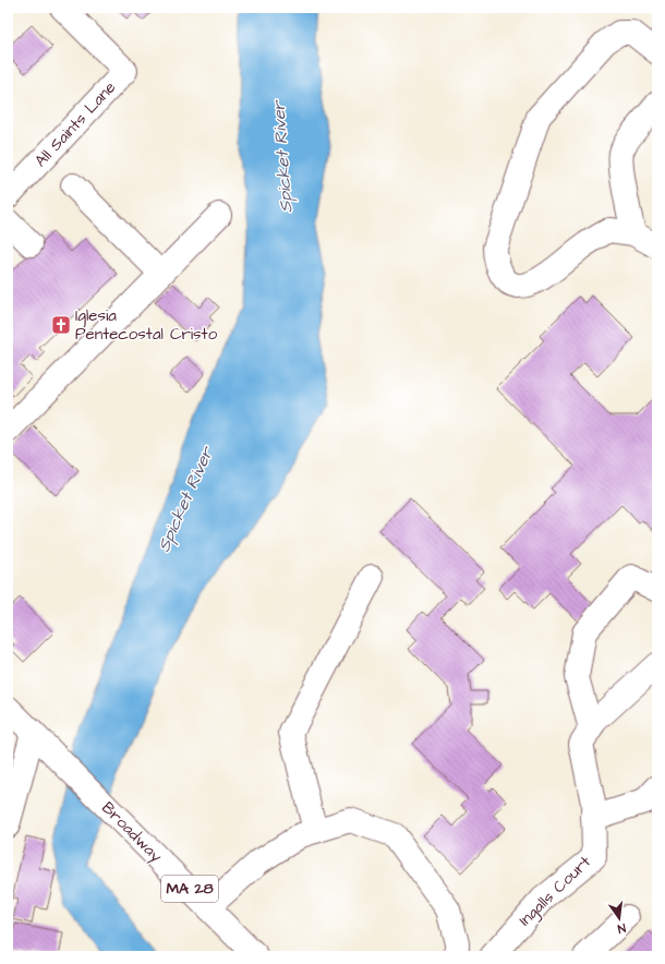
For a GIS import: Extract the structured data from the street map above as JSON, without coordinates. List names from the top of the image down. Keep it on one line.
{"streets":{"street":["All Saints Lane","Broadway","MA 28","Ingalls Court"]},"water":["Spicket River"],"places":{"church":["Iglesia Pentecostal Cristo"]},"north":"bottom"}
